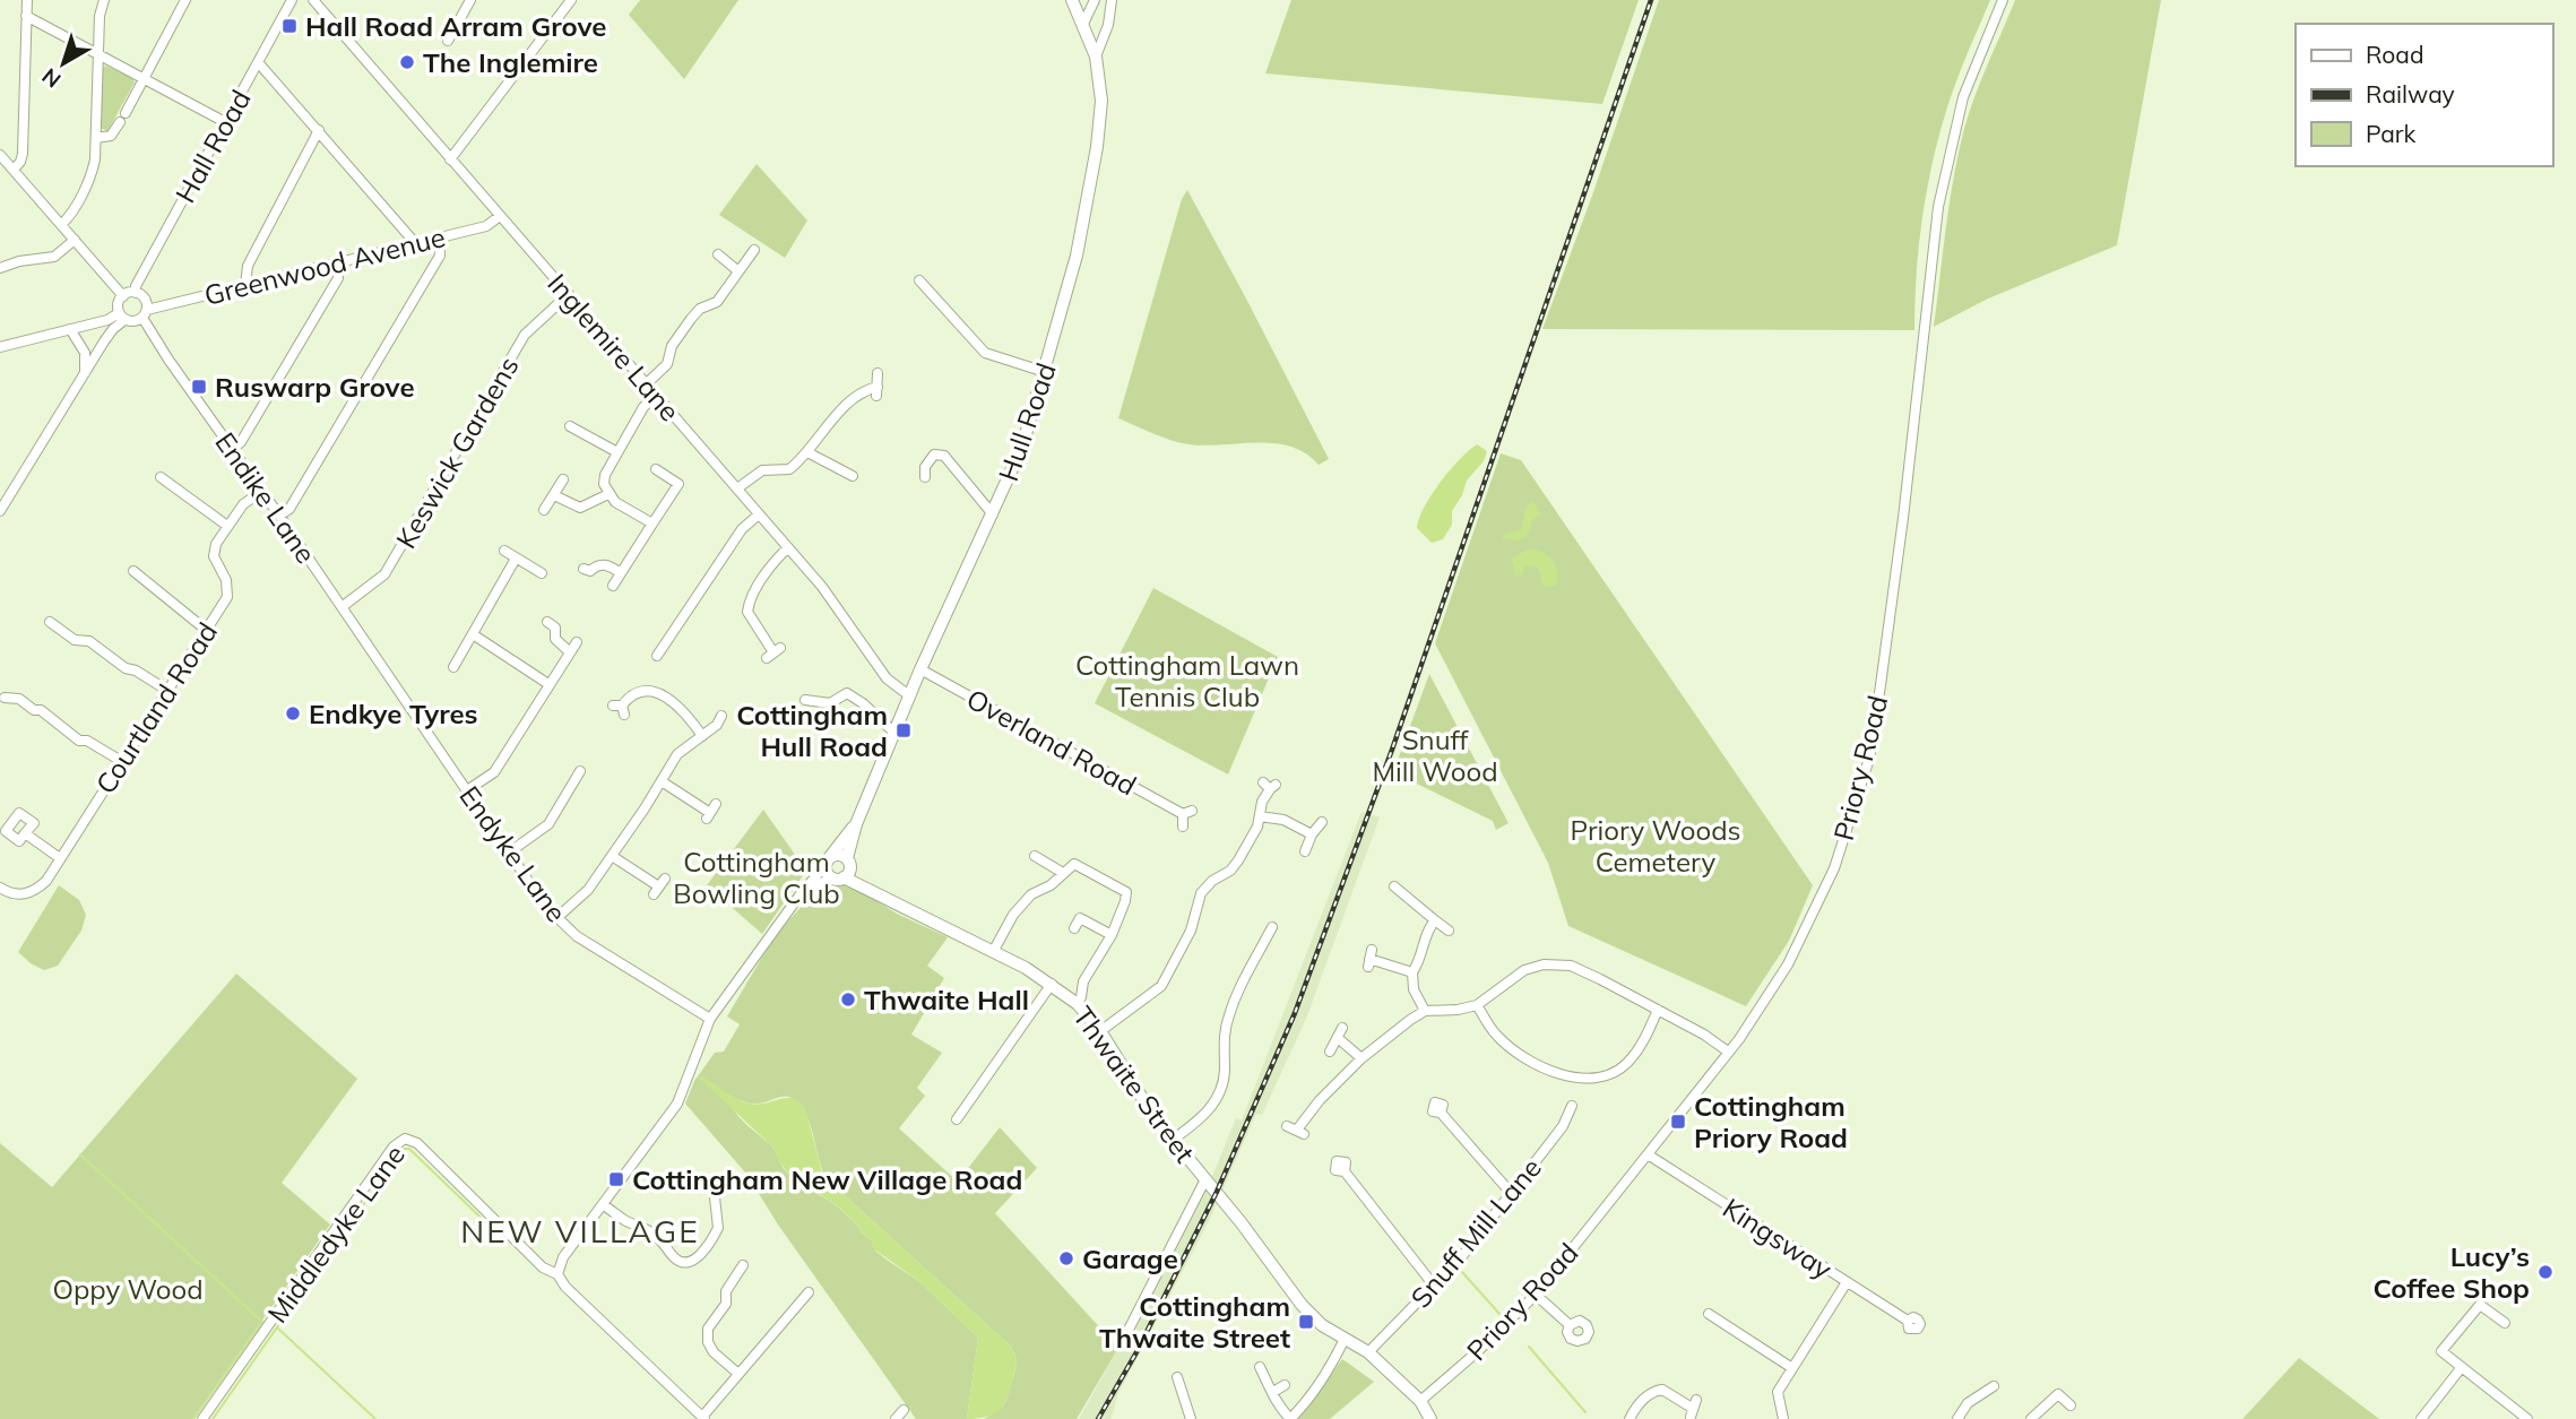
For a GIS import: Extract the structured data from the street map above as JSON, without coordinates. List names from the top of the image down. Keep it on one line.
{"streets":{"main road":["Hull Road","Thwaite Street"],"street":["Hall Road","Greenwood Avenue","Inglemire Lane","Keswick Gardens","Endike Lane","Courtland Road","Overland Road","Priory Road","Endyke Lane","Snuff Mill Lane","Middledyke Lane","Kingsway"]},"crossings":[["Hall Road","Greenwood Avenue"],["Hall Road","Endike Lane"],["Greenwood Avenue","Inglemire Lane"],["Greenwood Avenue","Endike Lane"],["Inglemire Lane","Hull Road"],["Inglemire Lane","Keswick Gardens"],["Hull Road","Overland Road"],["Hull Road","Thwaite Street"],["Keswick Gardens","Endike Lane"],["Endike Lane","Courtland Road"],["Endike Lane","Endyke Lane"],["Priory Road","Thwaite Street"],["Priory Road","Kingsway"],["Thwaite Street","Snuff Mill Lane"]],"districts":["NEW VILLAGE"],"parks":["Cottingham Lawn Tennis Club","Snuff Mill Wood","Priory Woods Cemetery","Cottingham Bowling Club","Oppy Wood"],"places":{"transit":["Hall Road Arram Grove","Ruswarp Grove","Cottingham Hull Road","Cottingham Priory Road","Cottingham New Village Road","Cottingham Thwaite Street"],"other":["The Inglemire","Endkye Tyres","Thwaite Hall","Garage","Lucy’s Coffee Shop"]},"legend":["Road","Railway","Park"],"north":"bottom left"}
